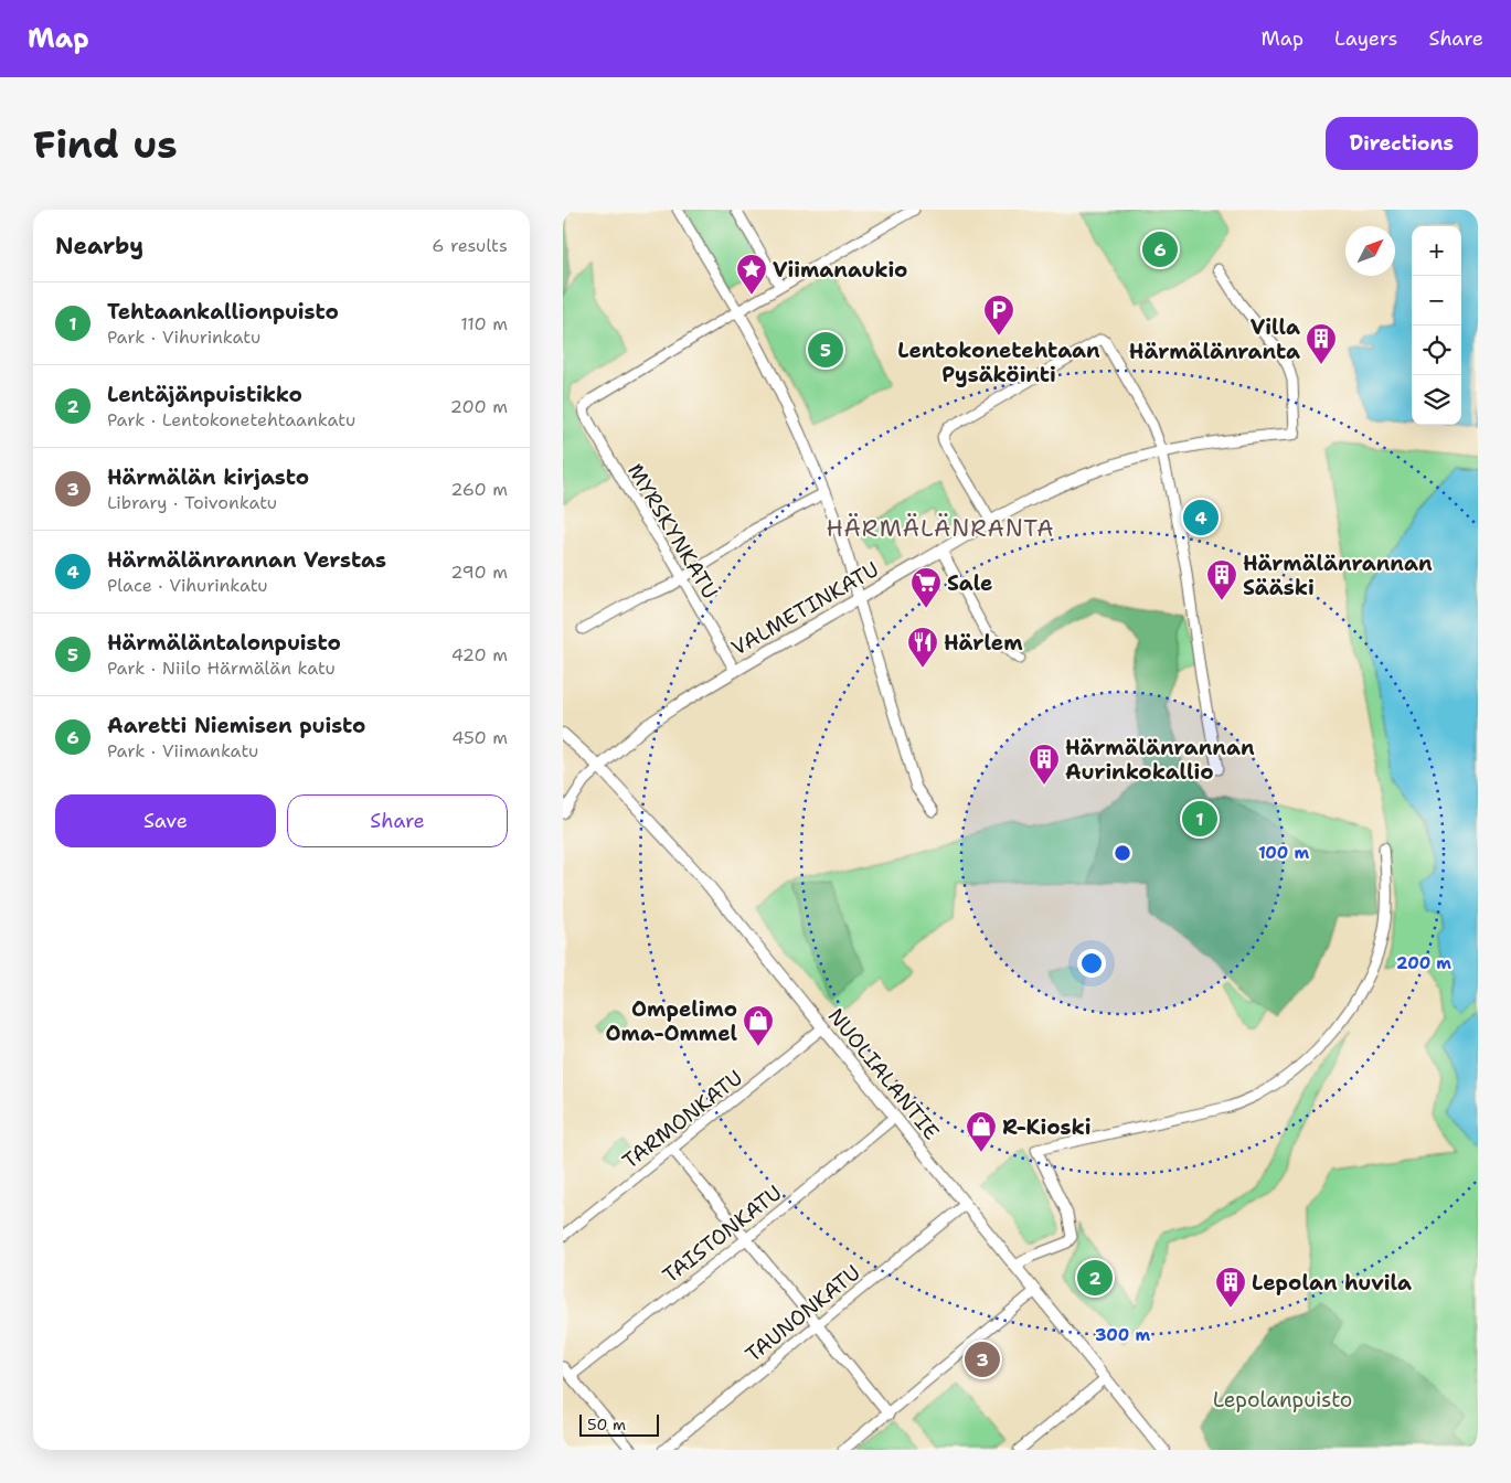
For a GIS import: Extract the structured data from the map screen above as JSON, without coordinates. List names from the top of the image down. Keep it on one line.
{"streets":{"street":["MYRSKYNKATU","VALMETINKATU","NUOLIALANTIE","TARMONKATU","TAISTONKATU","TAUNONKATU"]},"crossings":[["MYRSKYNKATU","VALMETINKATU"],["VALMETINKATU","NUOLIALANTIE"],["NUOLIALANTIE","TARMONKATU"],["NUOLIALANTIE","TAISTONKATU"],["NUOLIALANTIE","TAUNONKATU"]],"districts":["HÄRMÄLÄNRANTA"],"parks":["Lepolanpuisto"],"places":{"place":["Viimanaukio"],"parking":["Lentokonetehtaan Pysäköinti"],"building":["Villa Härmälänranta","Härmälänrannan Sääski","Härmälänrannan Aurinkokallio","Lepolan huvila"],"supermarket":["Sale"],"restaurant":["Härlem"],"shop":["Ompelimo Oma-Ommel","R-Kioski"]},"scale_bar":"50 m","north":"top right","page":{"header":"Map","nav":["Map","Layers","Share"],"buttons":["Directions",["Save","Share"]],"title":"Find us","heading":["Nearby","6 results"],"map_buttons":["+","−"],"pins":["6","5","4","1","2","3"],"list":[{"mark":"1","name":"Tehtaankallionpuisto","note":"Park · Vihurinkatu","value":"110 m"},{"mark":"2","name":"Lentäjänpuistikko","note":"Park · Lentokonetehtaankatu","value":"200 m"},{"mark":"3","name":"Härmälän kirjasto","note":"Library · Toivonkatu","value":"260 m"},{"mark":"4","name":"Härmälänrannan Verstas","note":"Place · Vihurinkatu","value":"290 m"},{"mark":"5","name":"Härmäläntalonpuisto","note":"Park · Niilo Härmälän katu","value":"420 m"},{"mark":"6","name":"Aaretti Niemisen puisto","note":"Park · Viimankatu","value":"450 m"}],"scale":"50 m"},"rings":["100 m","200 m","300 m"]}
